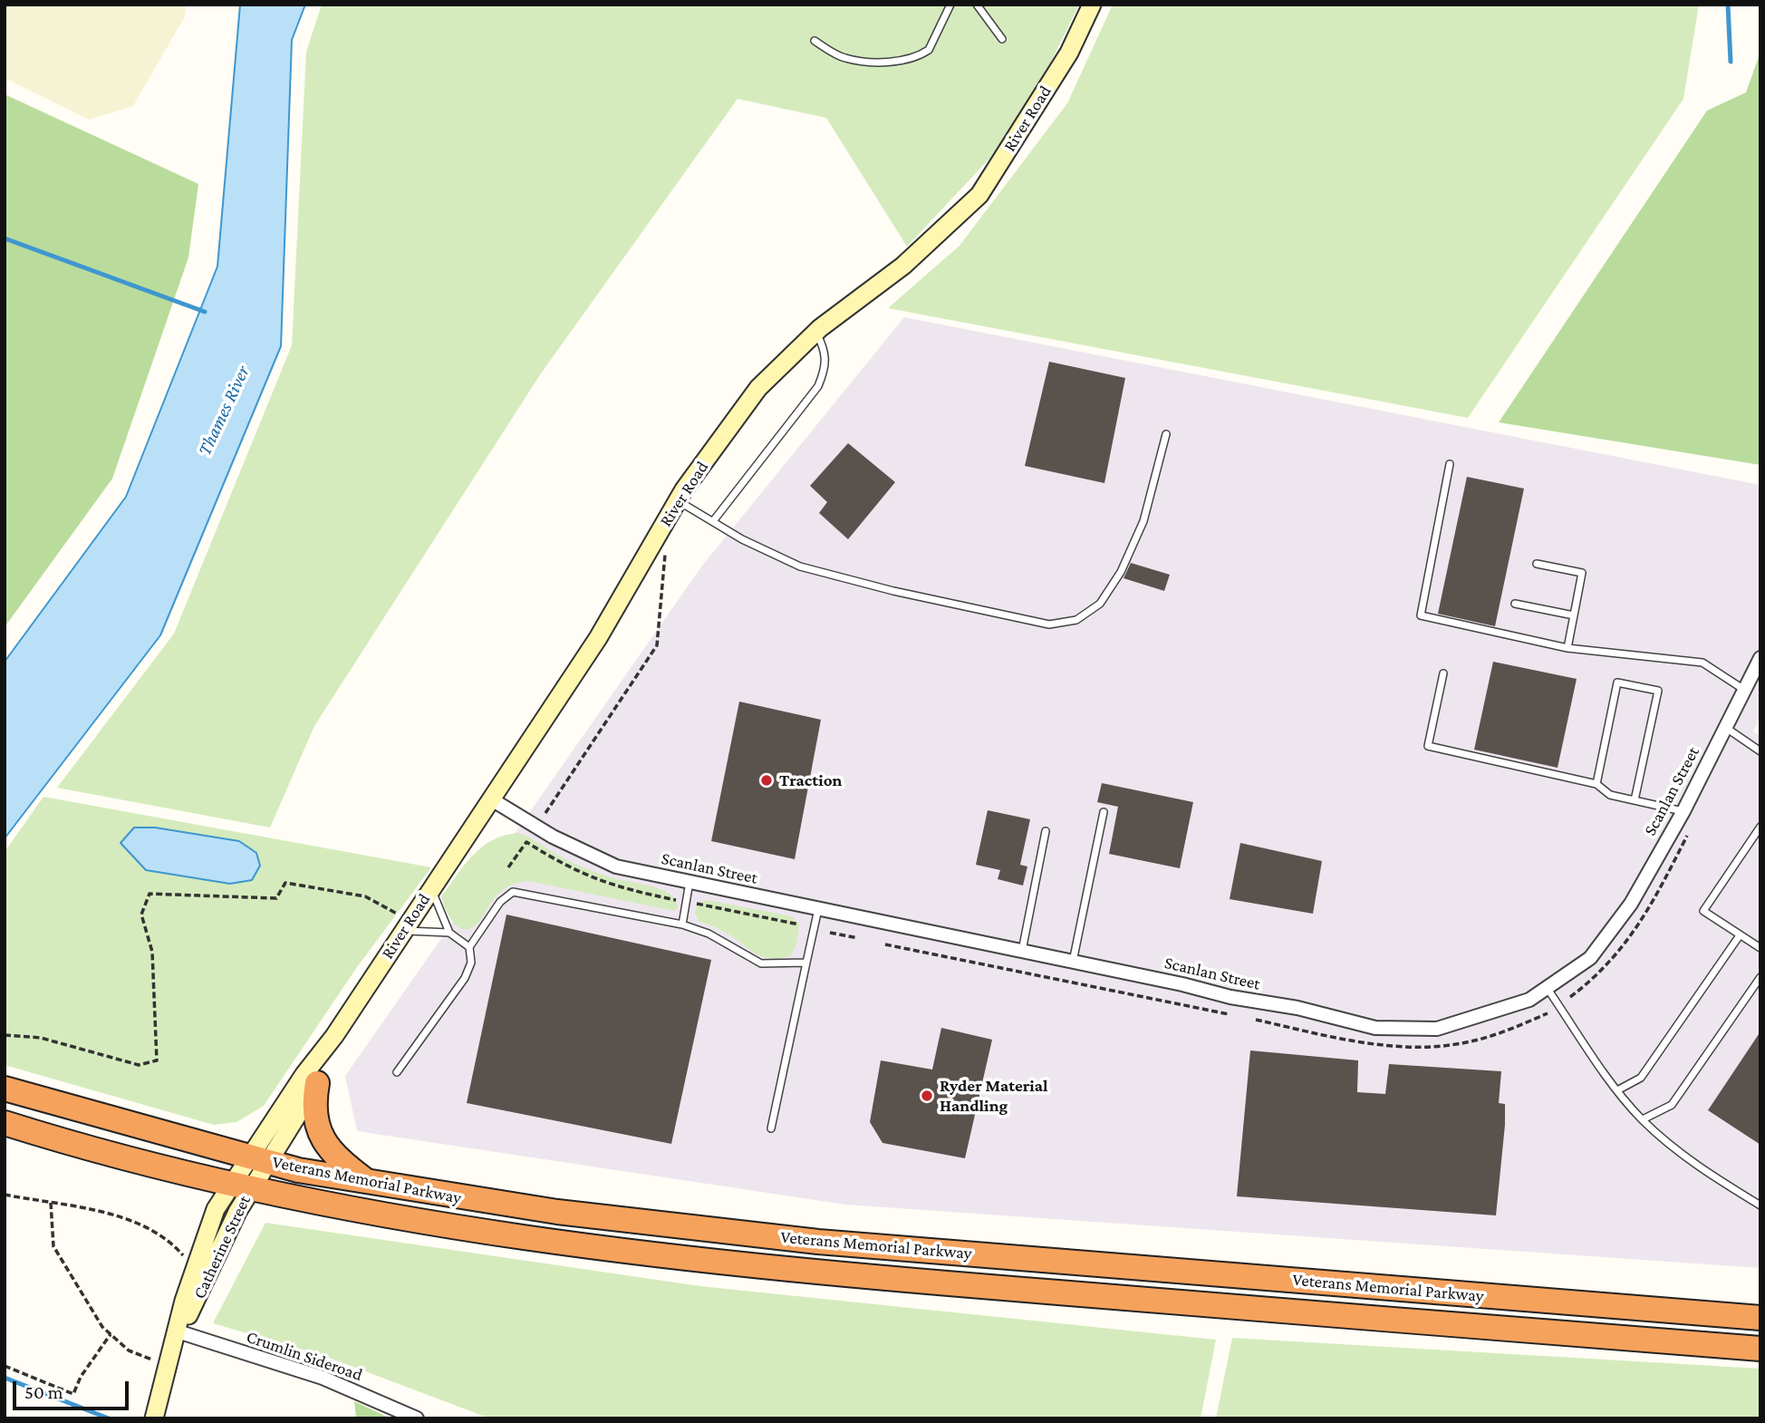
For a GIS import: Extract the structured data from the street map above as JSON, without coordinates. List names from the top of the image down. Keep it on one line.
{"streets":{"highway":["Veterans Memorial Parkway"],"street":["River Road","Scanlan Street","Catherine Street","Crumlin Sideroad"]},"crossings":[["River Road","Scanlan Street"],["River Road","Veterans Memorial Parkway"],["River Road","Catherine Street"],["Veterans Memorial Parkway","Catherine Street"],["Catherine Street","Crumlin Sideroad"]],"water":["Thames River"],"places":["Traction","Ryder Material Handling"],"scale_bar":"50 m"}
